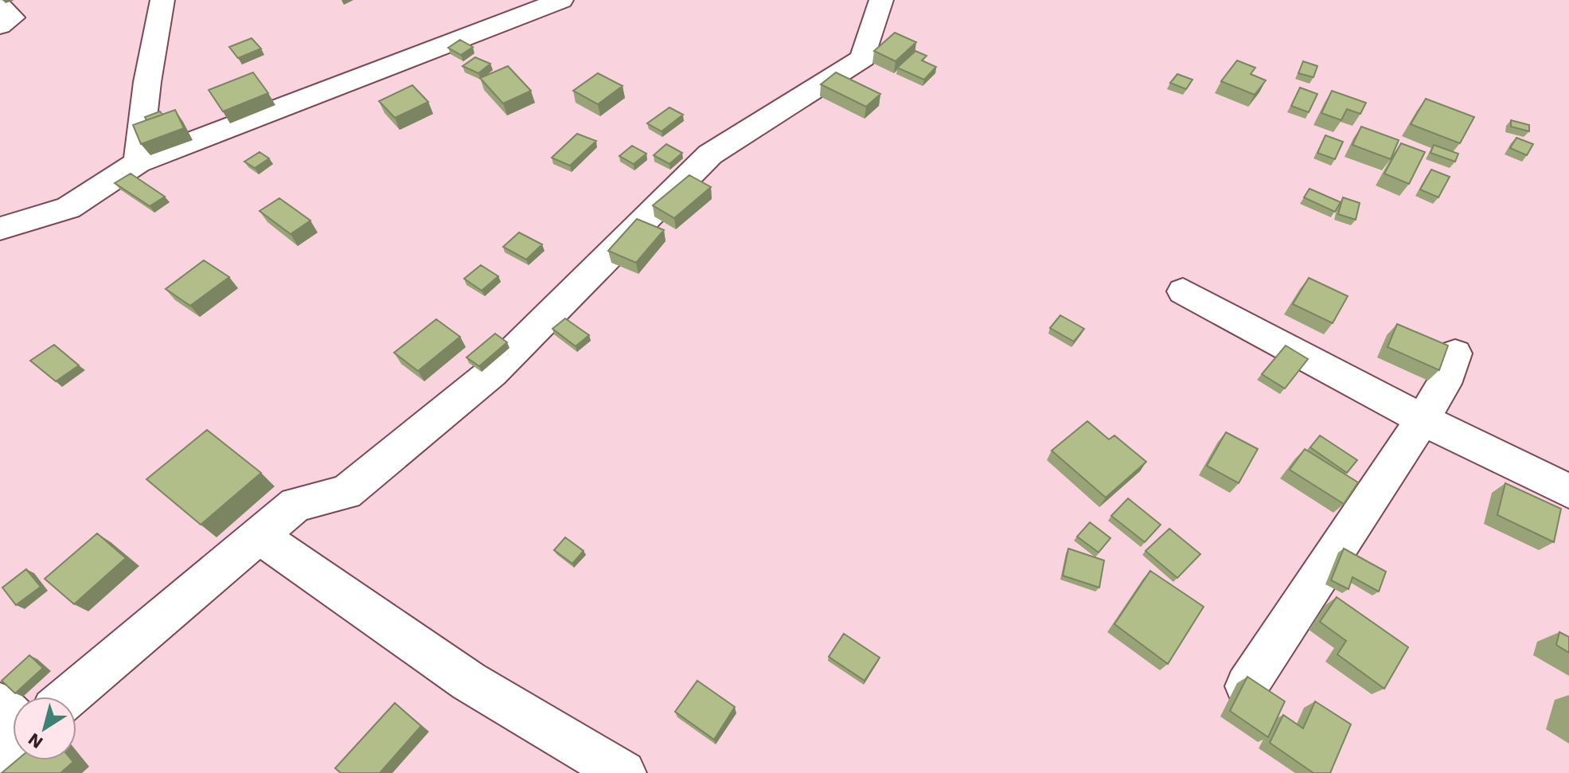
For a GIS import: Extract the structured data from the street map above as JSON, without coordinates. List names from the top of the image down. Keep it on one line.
{"north":"bottom left"}
